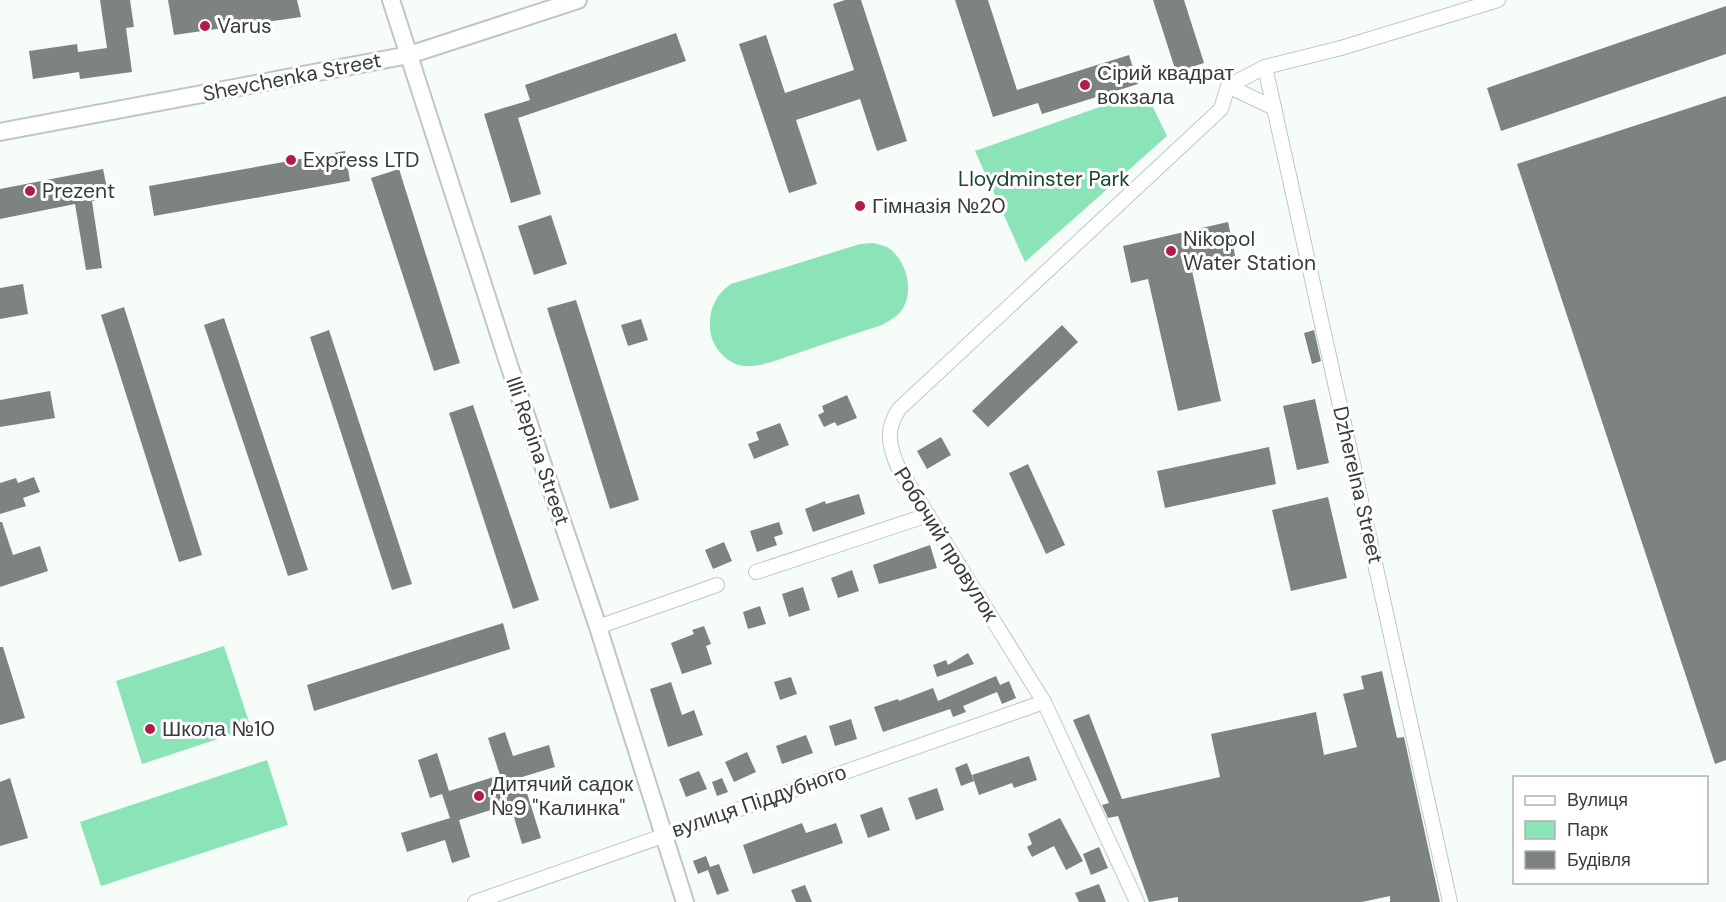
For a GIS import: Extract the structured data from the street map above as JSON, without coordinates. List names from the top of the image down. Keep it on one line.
{"streets":{"street":["Shevchenka Street","Illi Repina Street","Dzherelna Street","Робочий провулок","вулиця Піддубного"]},"crossings":[["Shevchenka Street","Illi Repina Street"],["Illi Repina Street","вулиця Піддубного"],["Робочий провулок","вулиця Піддубного"]],"parks":["Lloydminster Park"],"places":["Varus","Сірий квадрат вокзала","Express LTD","Prezent","Гімназія №20","Nikopol Water Station","Школа №10","Дитячий садок №9 \"Калинка\""],"legend":["Вулиця","Парк","Будівля"]}
